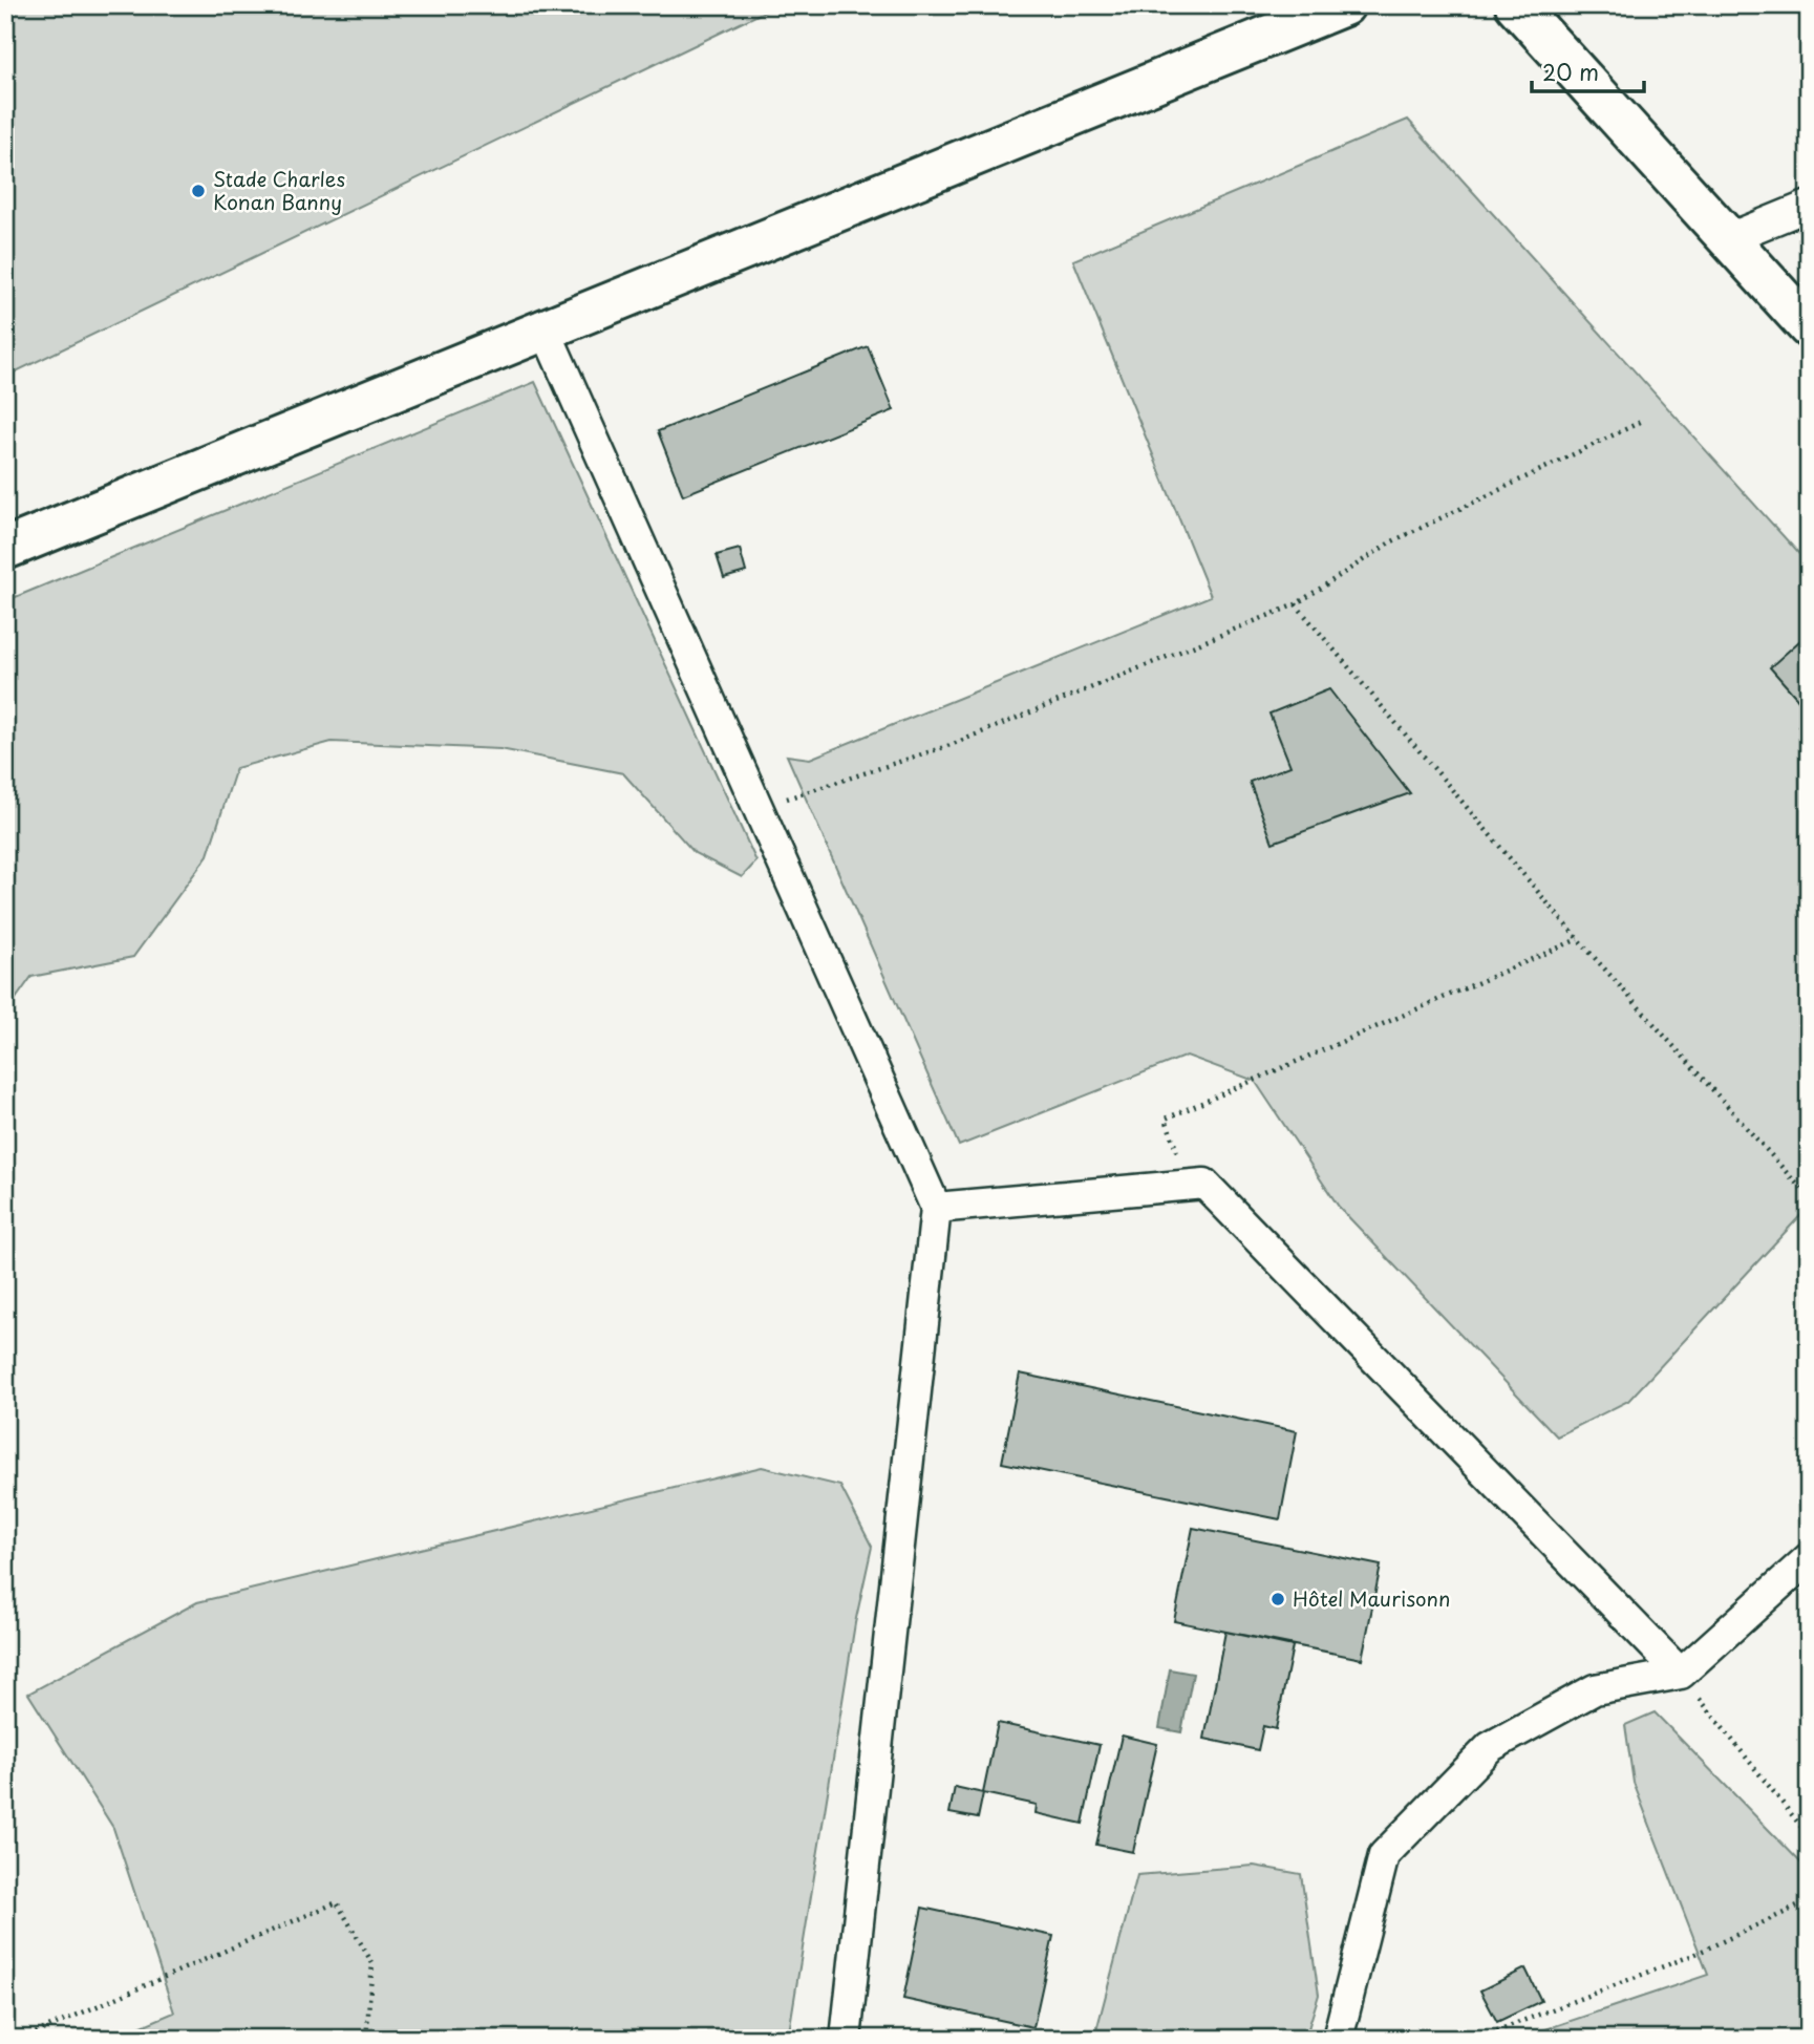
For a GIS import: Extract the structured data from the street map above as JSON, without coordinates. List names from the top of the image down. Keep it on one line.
{"places":["Stade Charles Konan Banny","Hôtel Maurisonn"],"scale_bar":"20 m"}
